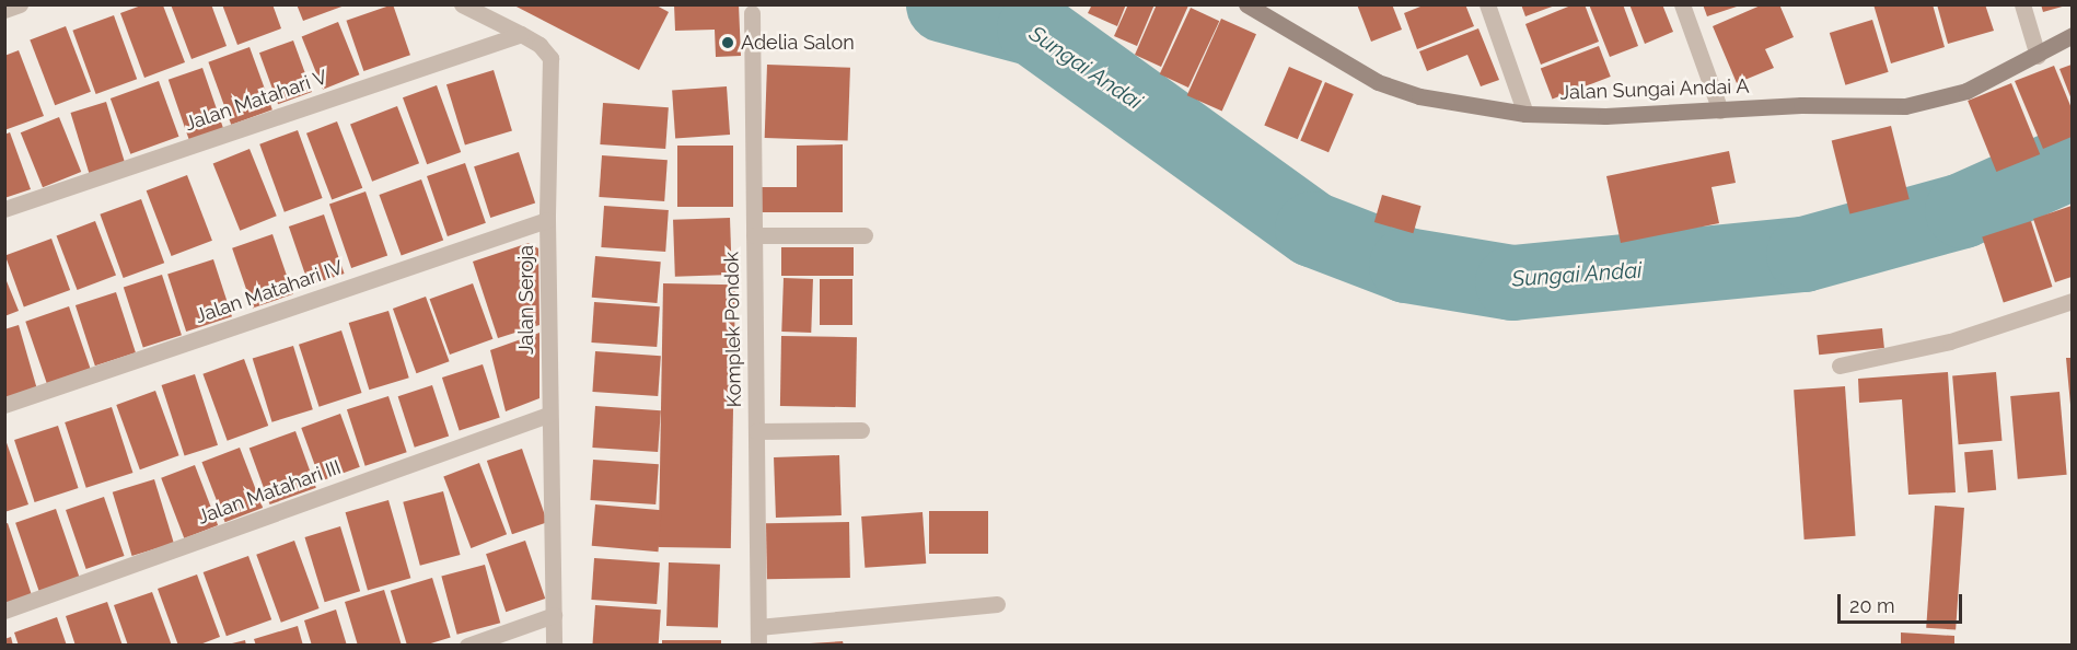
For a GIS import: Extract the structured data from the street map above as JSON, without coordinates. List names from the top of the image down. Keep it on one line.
{"streets":{"street":["Jalan Sungai Andai A","Jalan Matahari V","Jalan Matahari IV","Jalan Seroja","Komplek Pondok","Jalan Matahari III"]},"crossings":[["Jalan Matahari V","Jalan Seroja"],["Jalan Matahari IV","Jalan Seroja"],["Jalan Seroja","Jalan Matahari III"]],"water":["Sungai Andai"],"places":["Adelia Salon"],"scale_bar":"20 m"}
